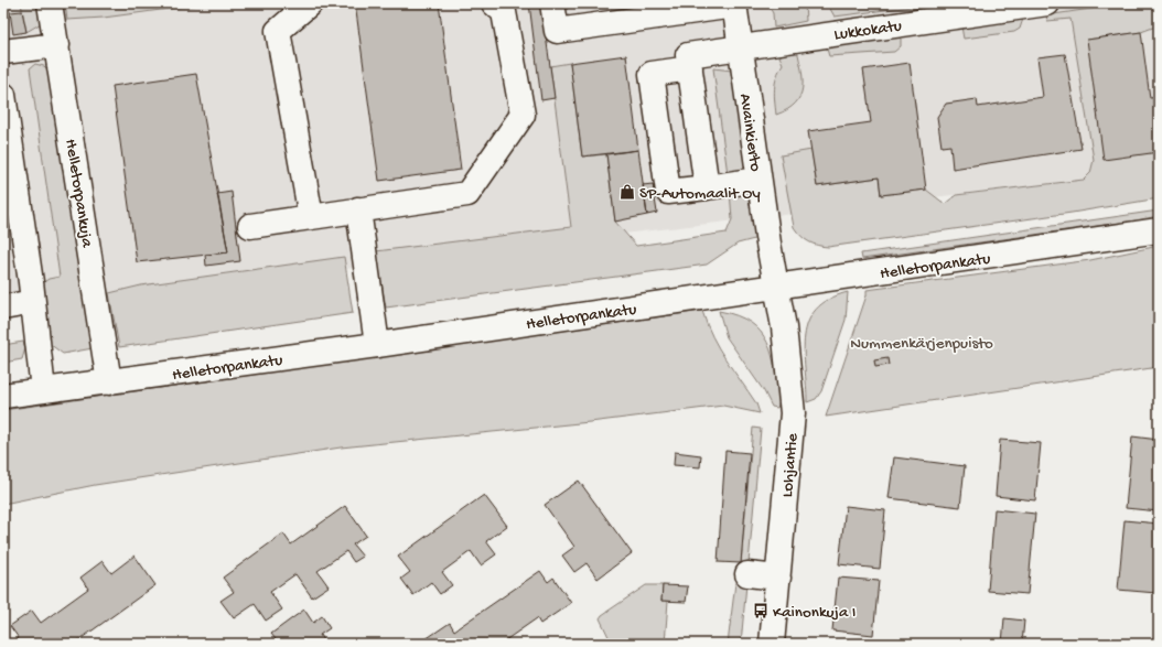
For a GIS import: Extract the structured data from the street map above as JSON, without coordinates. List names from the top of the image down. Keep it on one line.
{"streets":{"street":["Lukkokatu","Avainkierto","Helletorpankuja","Helletorpankatu","Lohjantie"]},"crossings":[["Lukkokatu","Avainkierto"],["Avainkierto","Helletorpankatu"],["Avainkierto","Lohjantie"],["Helletorpankuja","Helletorpankatu"],["Helletorpankatu","Lohjantie"]],"parks":["Nummenkärjenpuisto"],"places":{"shop":["SP-Automaalit Oy"],"bus stop":["Kainonkuja I"]}}
